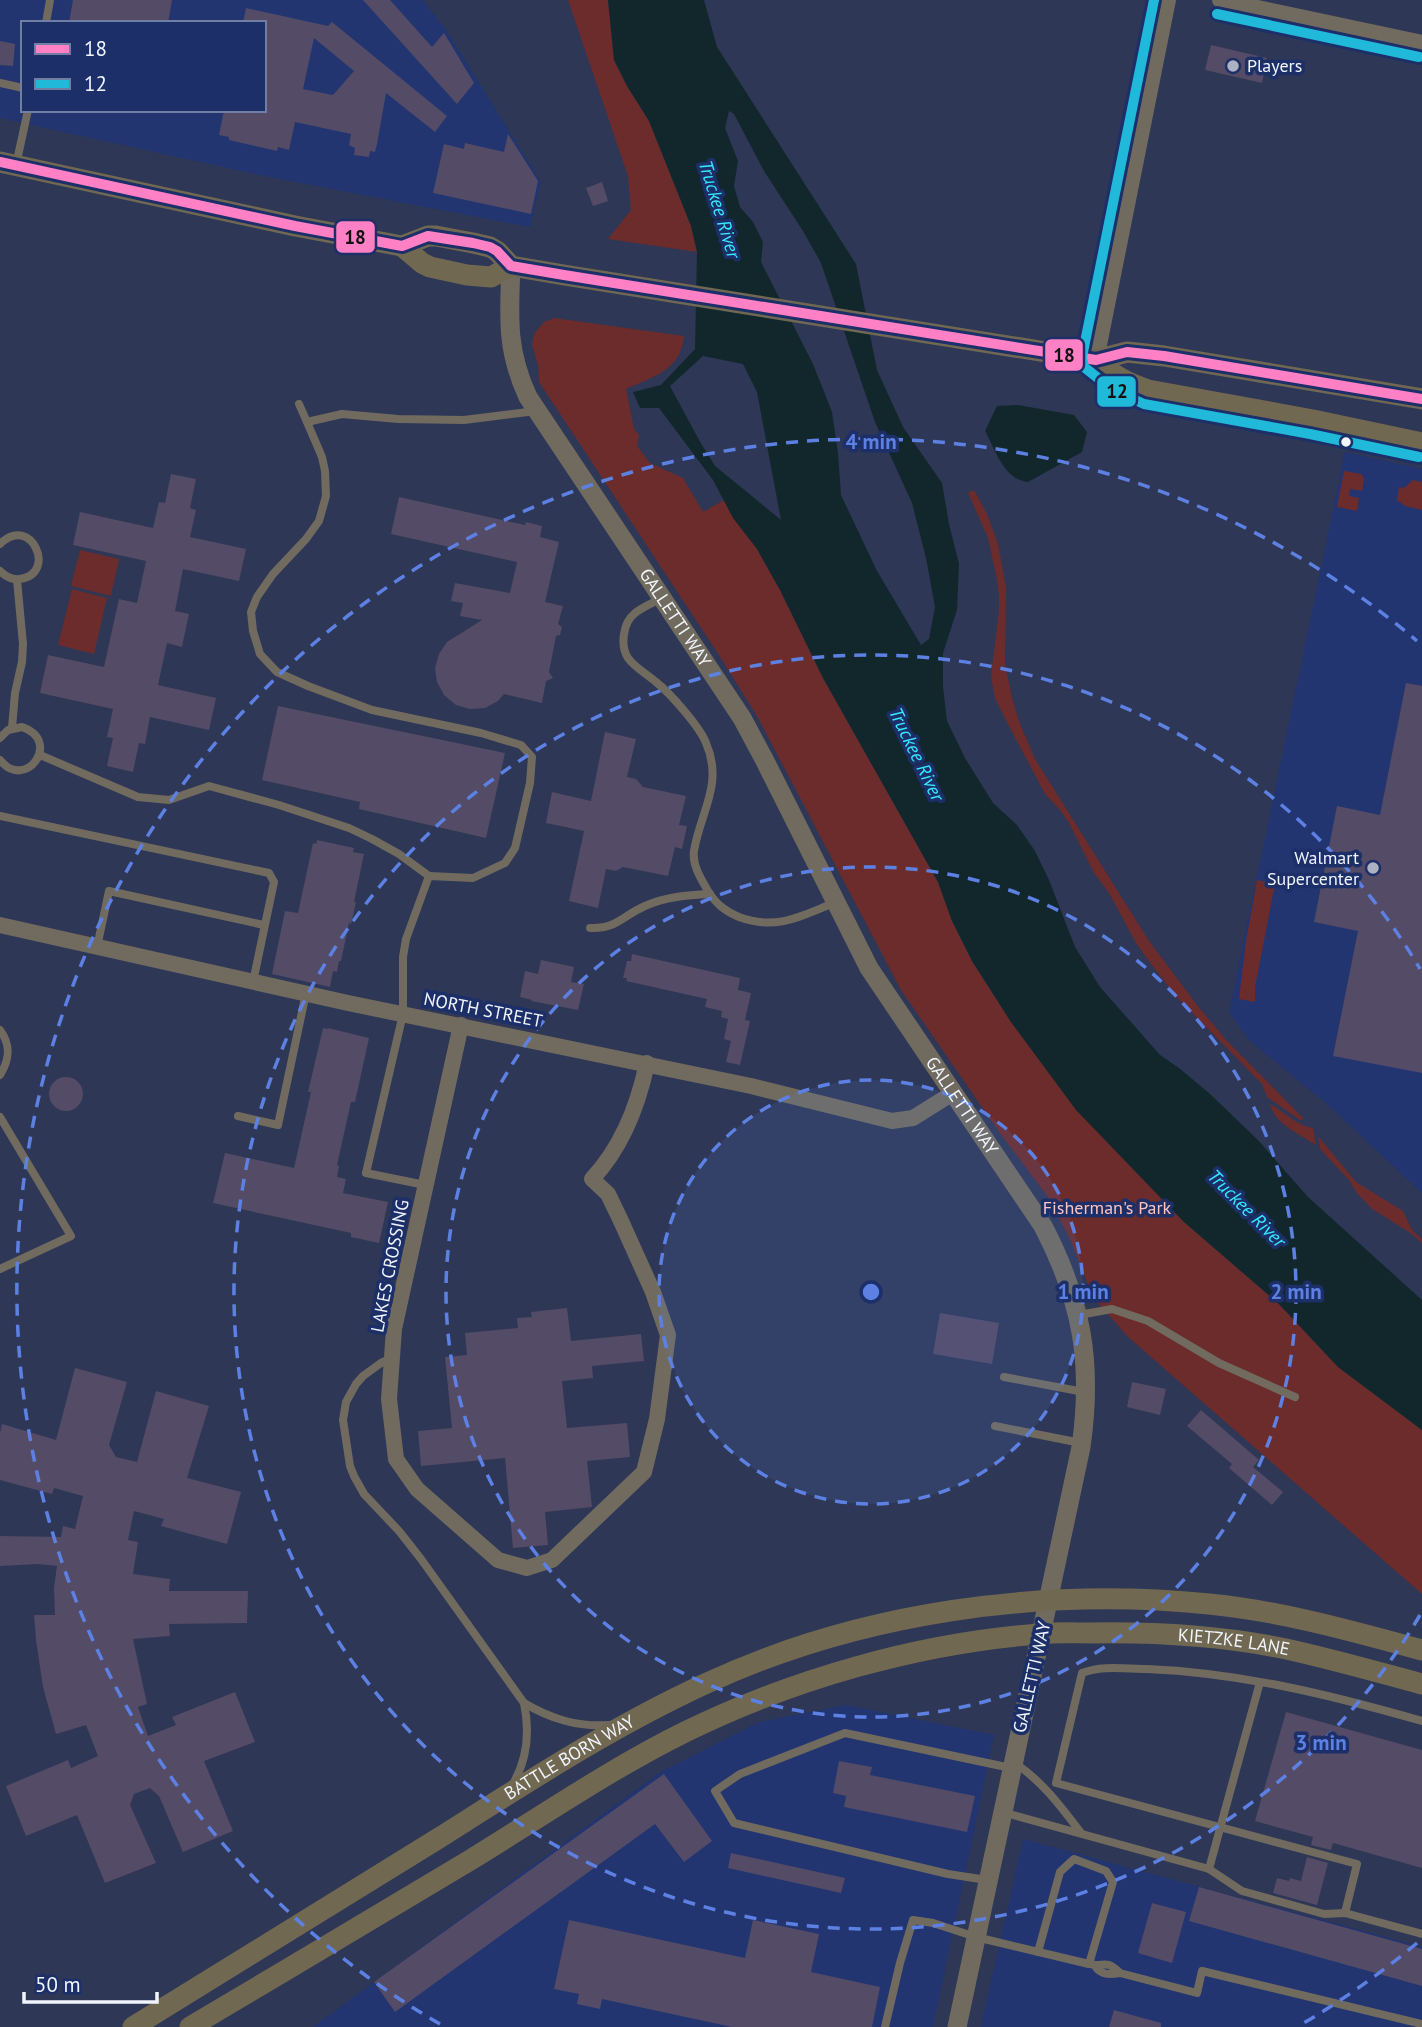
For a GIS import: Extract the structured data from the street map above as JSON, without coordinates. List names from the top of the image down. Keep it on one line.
{"streets":{"main road":["KIETZKE LANE","BATTLE BORN WAY"],"street":["GALLETTI WAY","NORTH STREET","LAKES CROSSING"]},"crossings":[["GALLETTI WAY","NORTH STREET"],["GALLETTI WAY","KIETZKE LANE"],["GALLETTI WAY","BATTLE BORN WAY"],["NORTH STREET","LAKES CROSSING"],["KIETZKE LANE","BATTLE BORN WAY"]],"water":["Truckee River"],"parks":["Fisherman's Park"],"places":["Players","Walmart Supercenter"],"lines":["transit line 12","transit line 18"],"legend":["18","12"],"scale_bar":"50 m","rings":["4 min","1 min","2 min","3 min"]}
